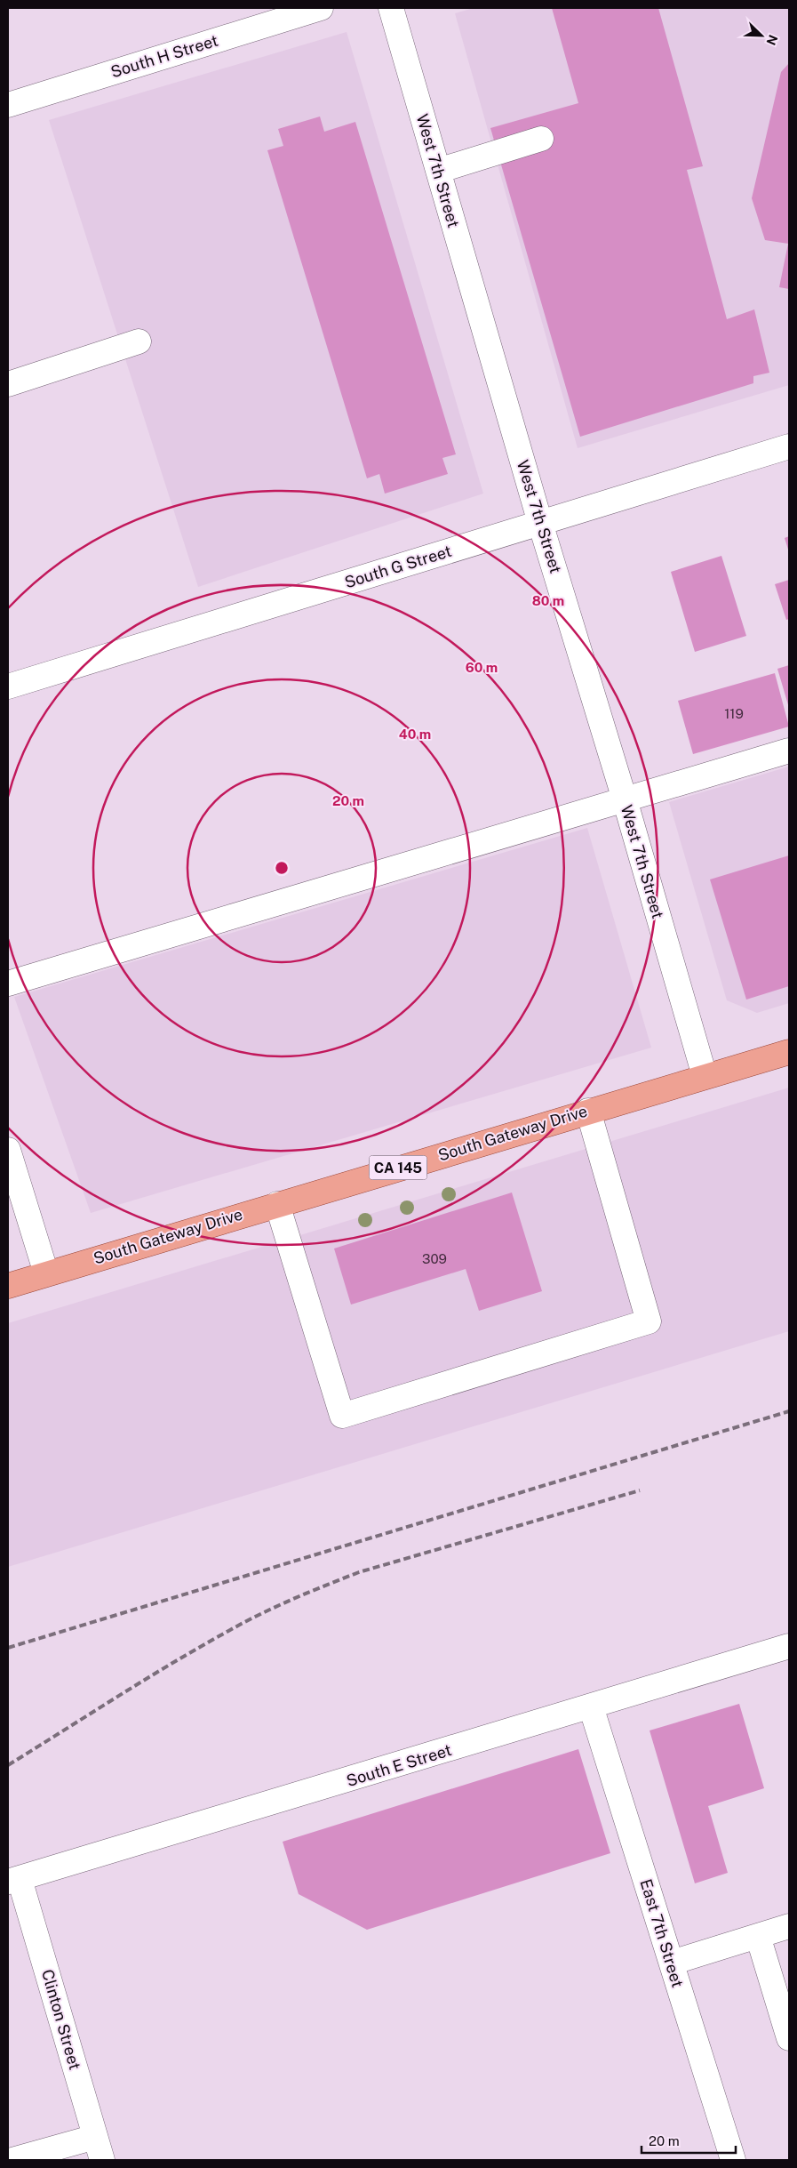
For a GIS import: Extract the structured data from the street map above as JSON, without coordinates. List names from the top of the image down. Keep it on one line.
{"streets":{"main road":["South Gateway Drive","CA 145"],"street":["South H Street","West 7th Street","South G Street","South E Street","East 7th Street","Clinton Street"]},"crossings":[["West 7th Street","South G Street"],["West 7th Street","South Gateway Drive"],["South E Street","East 7th Street"],["South E Street","Clinton Street"]],"house_numbers":["119","309"],"scale_bar":"20 m","north":"bottom right","rings":["80 m","60 m","40 m","20 m"]}
